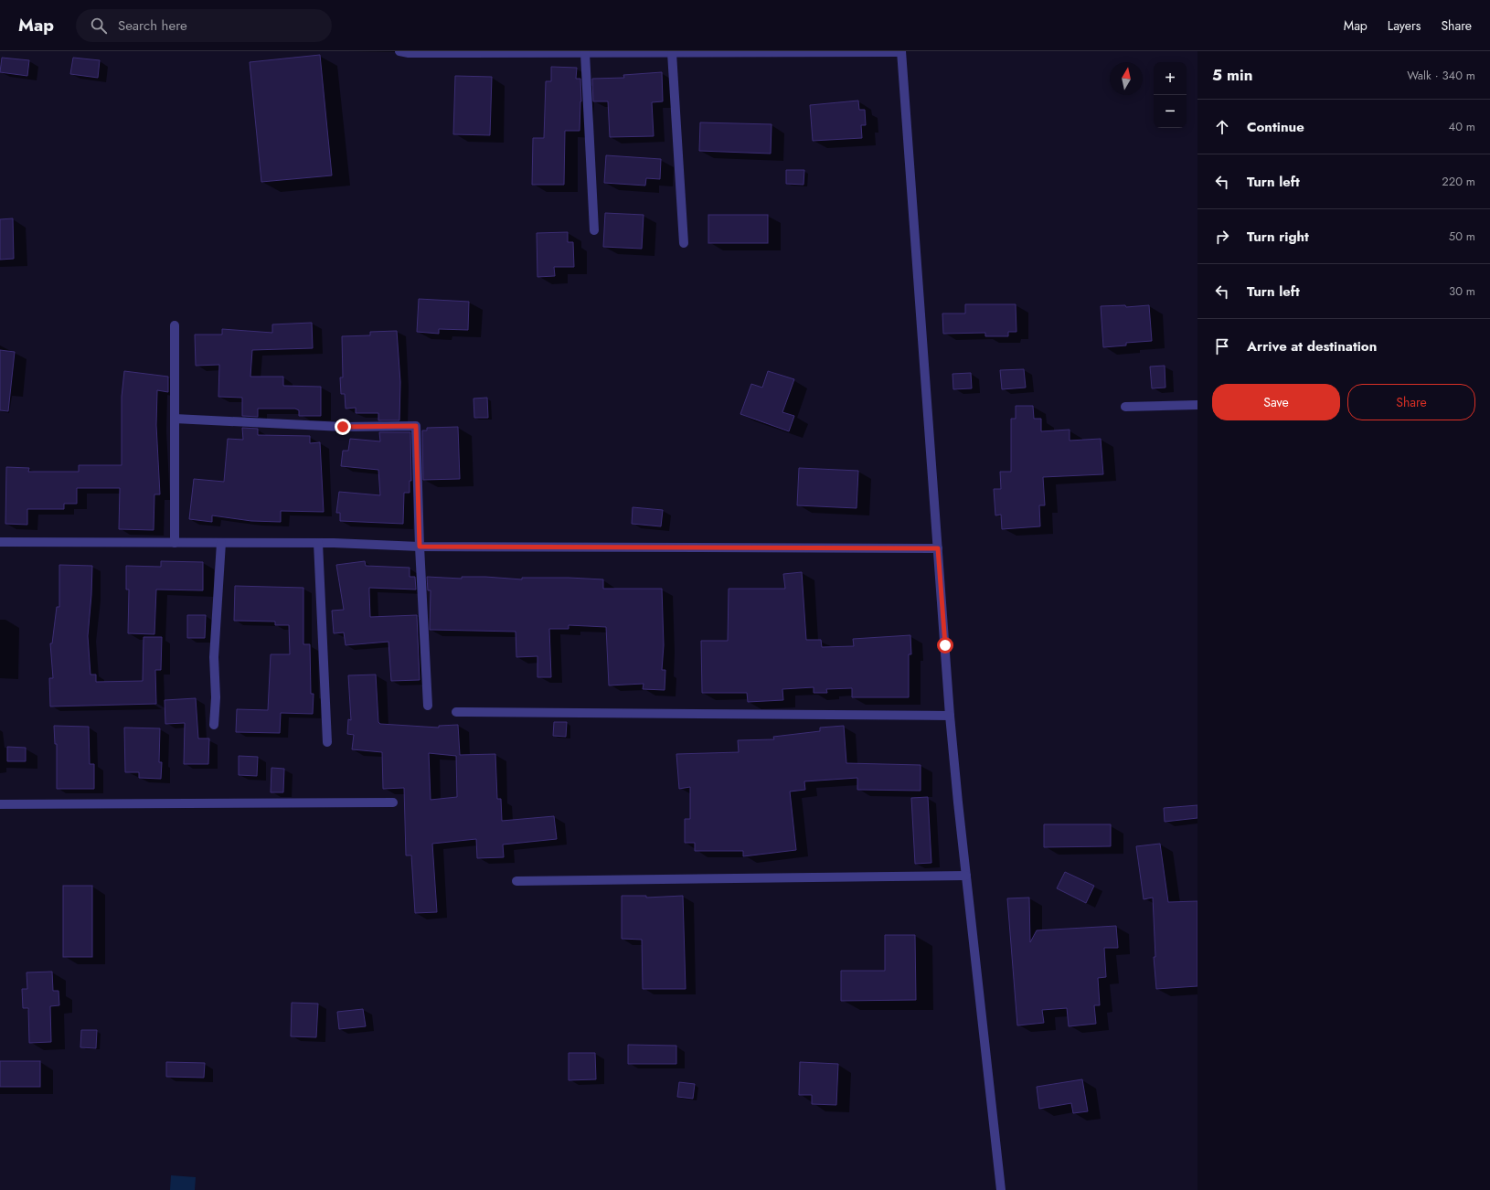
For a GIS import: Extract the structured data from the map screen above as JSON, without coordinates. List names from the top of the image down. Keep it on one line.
{"north":"top","page":{"header":"Map","search":"Search here","nav":["Map","Layers","Share"],"heading":["5 min","Walk · 340 m"],"map_buttons":["+","−"],"list":[["Continue","40 m"],["Turn left","220 m"],["Turn right","50 m"],["Turn left","30 m"],"Arrive at destination"],"buttons":["Save","Share"]}}
